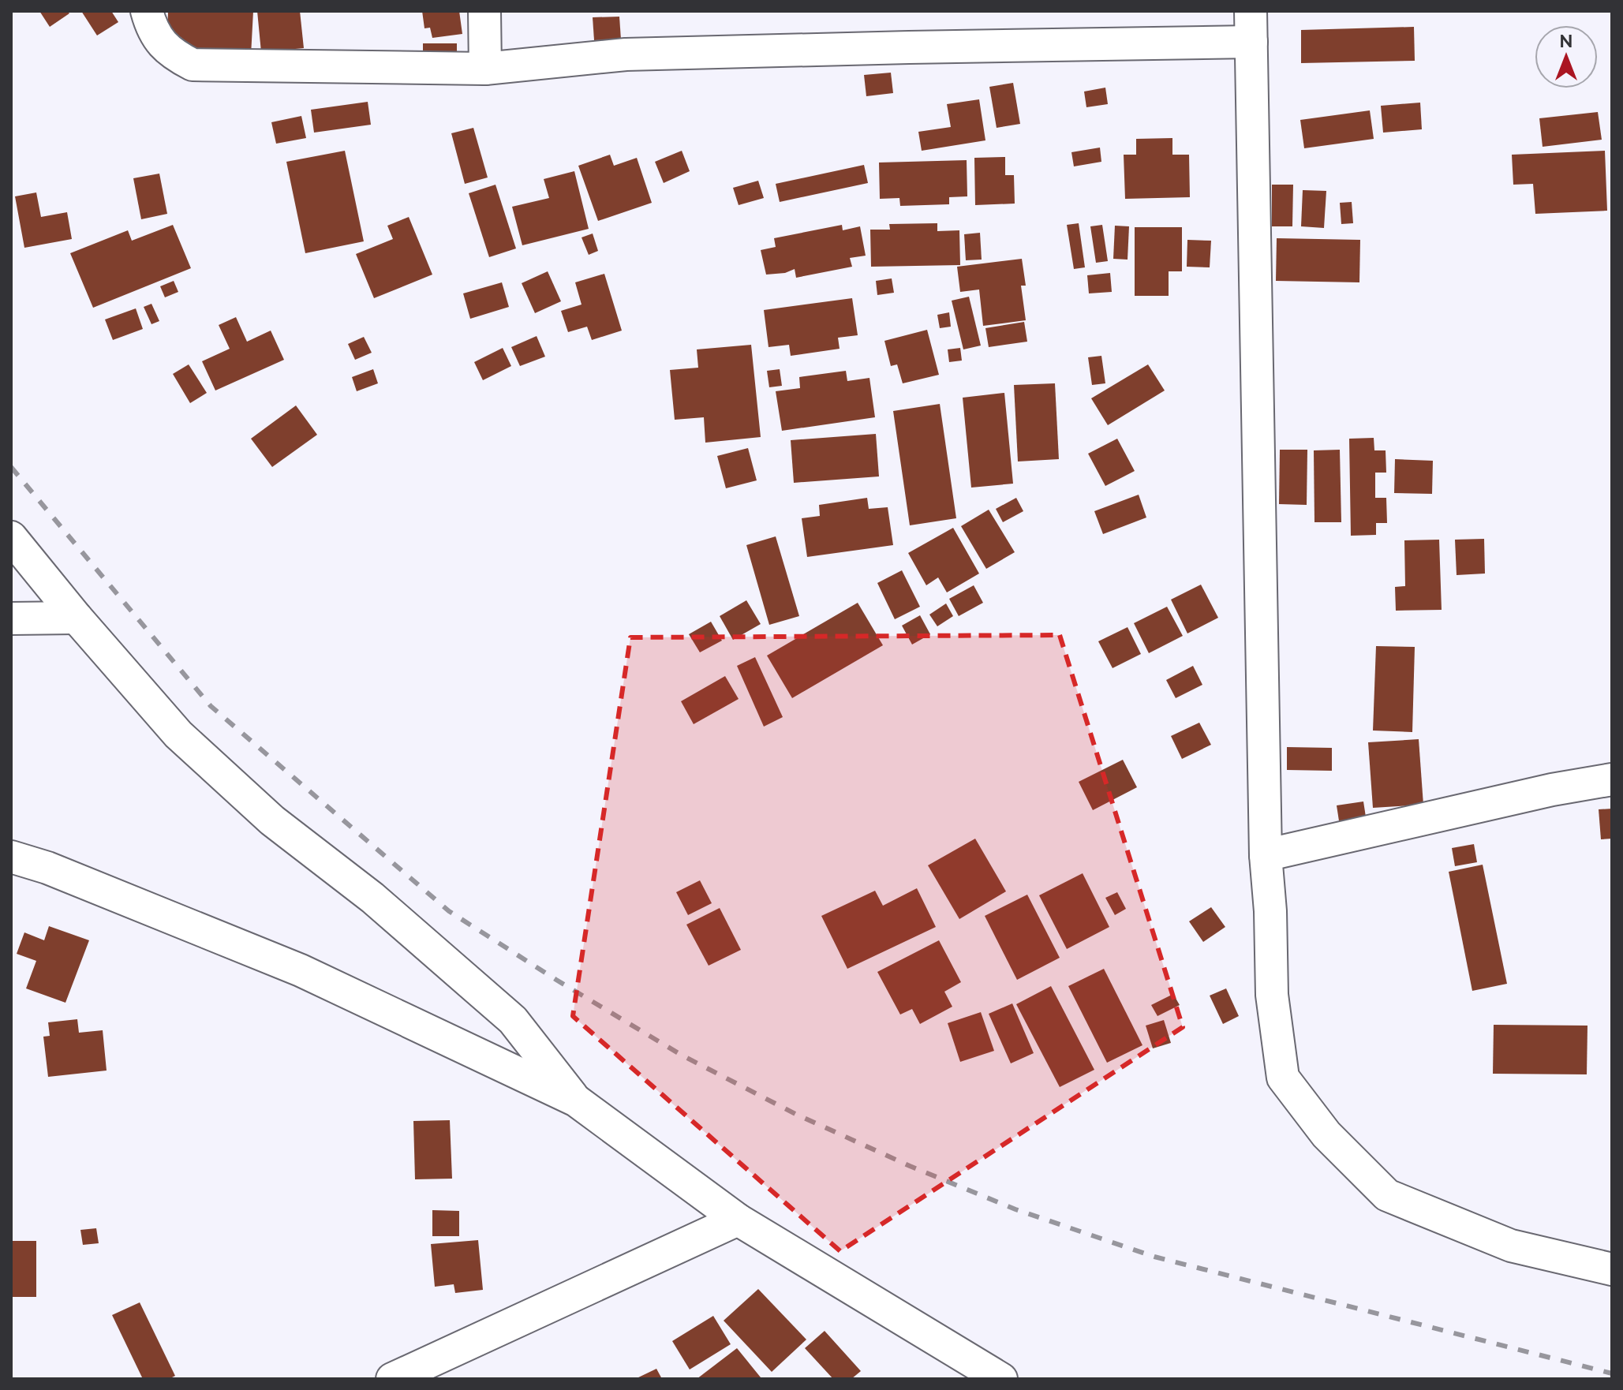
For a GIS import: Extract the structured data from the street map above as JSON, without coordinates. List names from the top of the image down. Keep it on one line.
{"north":"top"}
